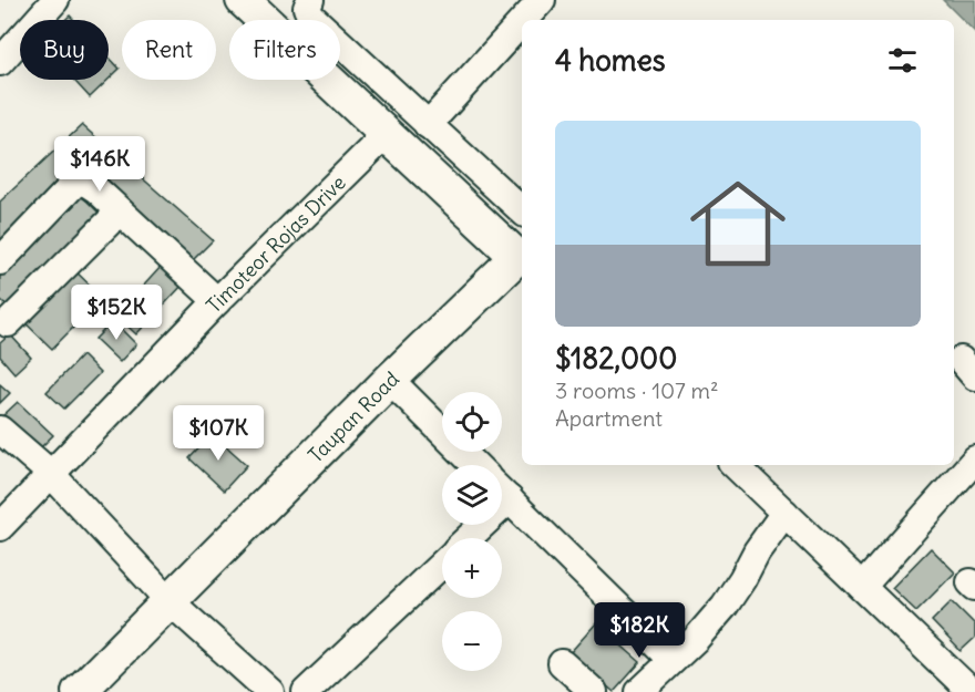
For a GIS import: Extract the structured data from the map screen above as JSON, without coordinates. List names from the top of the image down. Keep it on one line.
{"streets":{"main road":["Taupan Road"],"street":["Timoteor Rojas Drive"]},"page":{"chip":["Buy","Rent","Filters"],"heading":"4 homes","list":[{"name":"$182,000","note":"3 rooms · 107 m² · Apartment"}],"price":["$146K","$152K","$107K","$182K"],"map_buttons":["+","−"]}}
